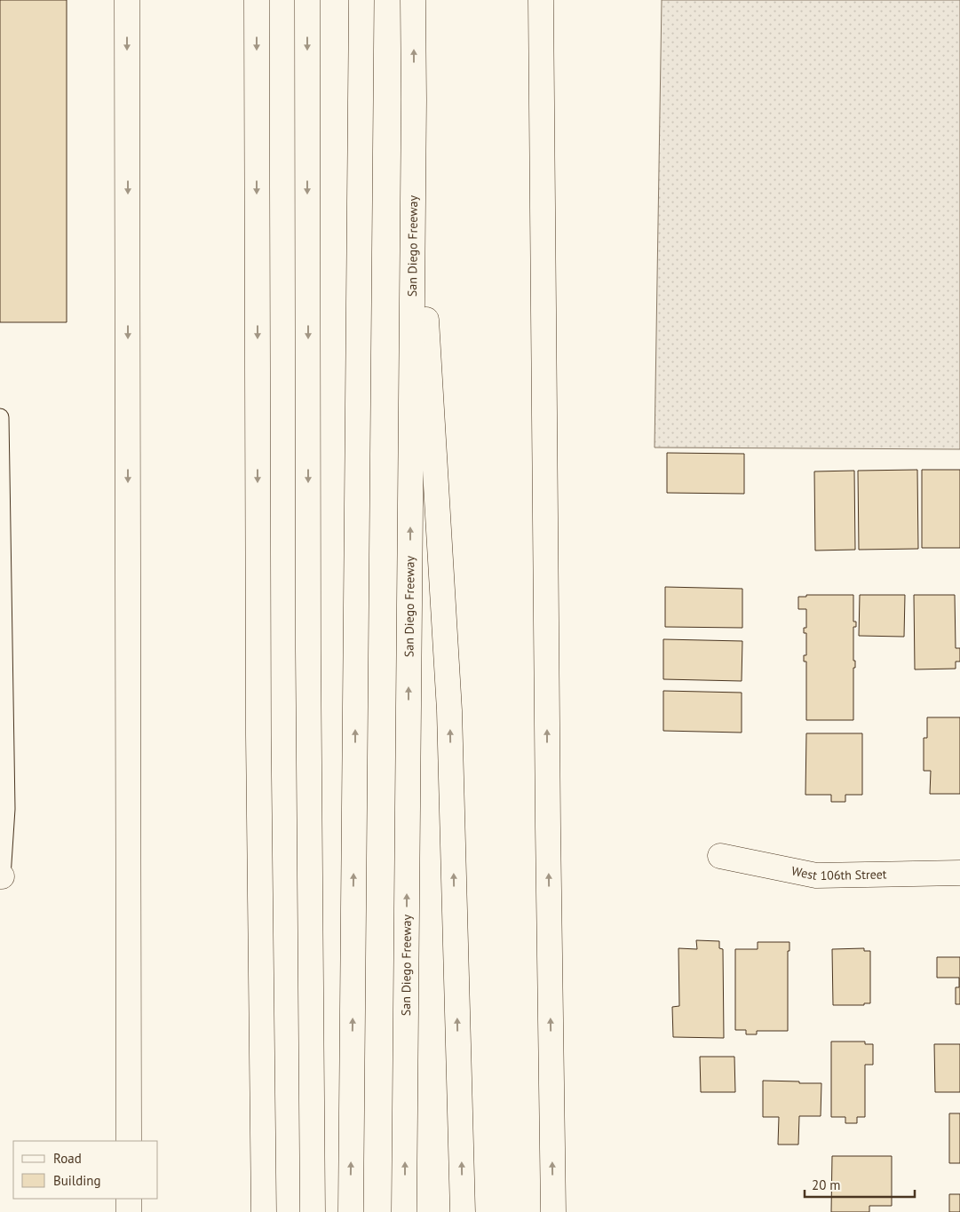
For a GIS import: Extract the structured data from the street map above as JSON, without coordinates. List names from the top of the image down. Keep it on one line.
{"streets":{"main road":["San Diego Freeway","West 106th Street"]},"legend":["Road","Building"],"scale_bar":"20 m"}
